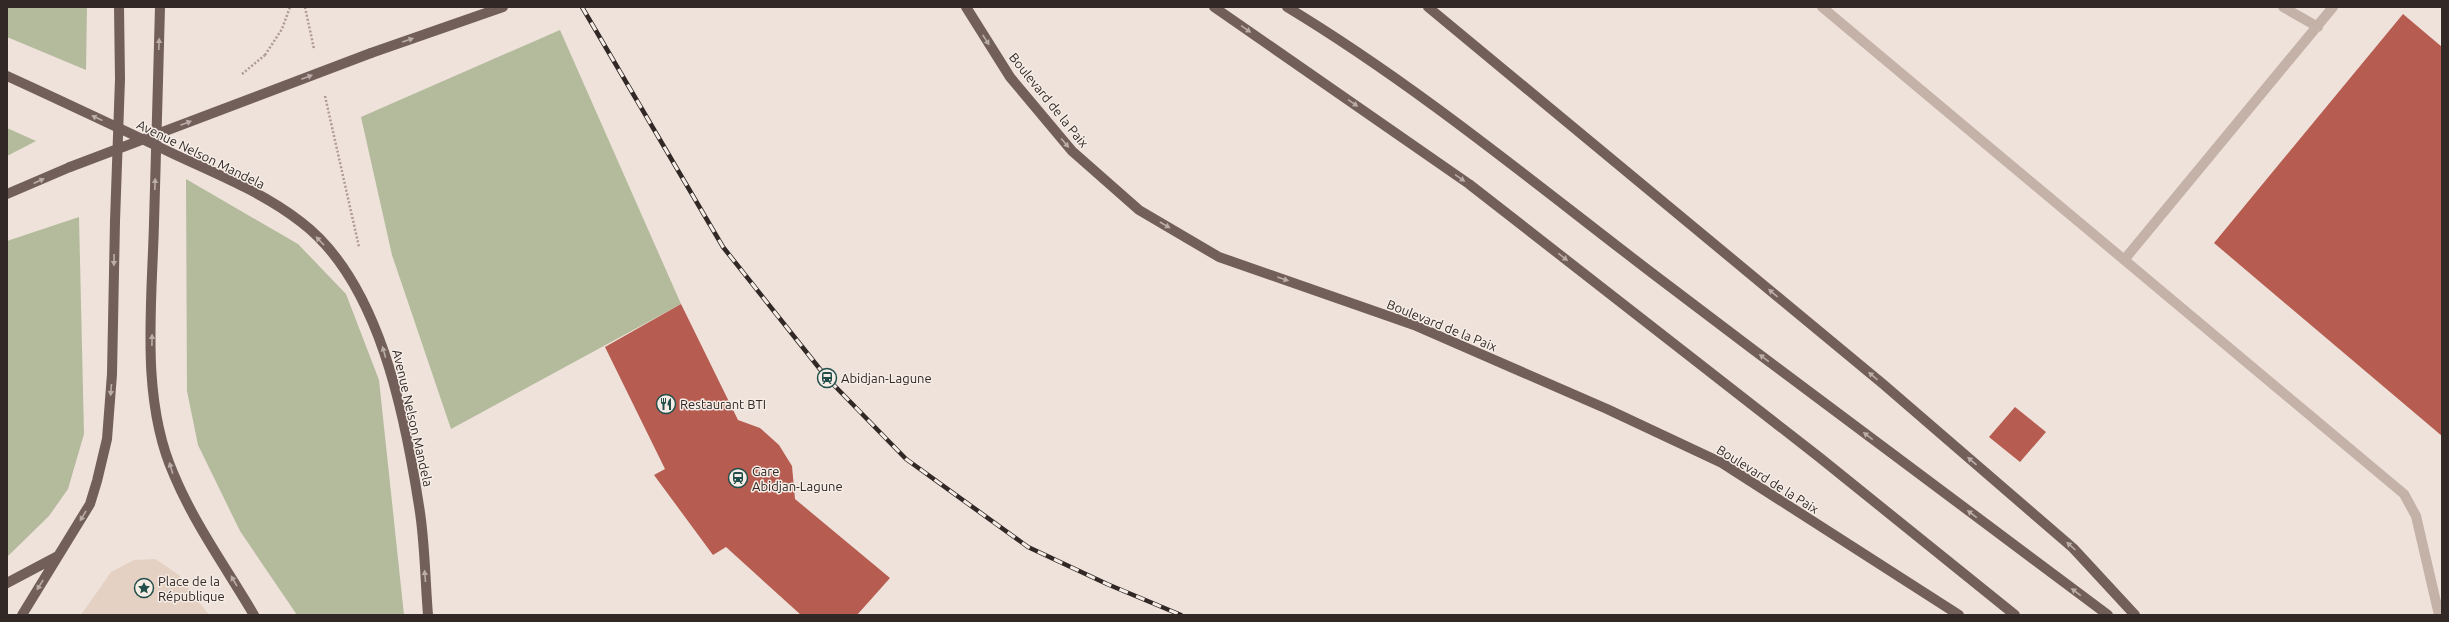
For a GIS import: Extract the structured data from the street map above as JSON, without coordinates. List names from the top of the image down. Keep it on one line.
{"streets":{"main road":["Boulevard de la Paix","Avenue Nelson Mandela"]},"one_way":["Avenue Nelson Mandela"],"places":{"station":["Abidjan-Lagune","Gare Abidjan-Lagune"],"restaurant":["Restaurant BTI"],"place":["Place de la République"]}}
